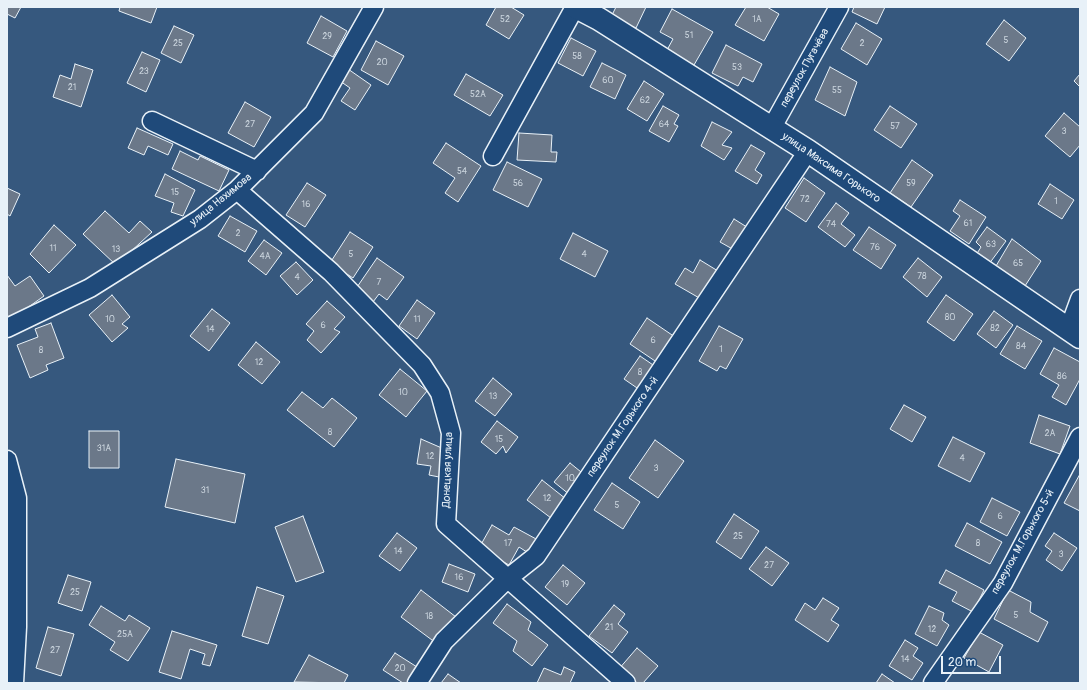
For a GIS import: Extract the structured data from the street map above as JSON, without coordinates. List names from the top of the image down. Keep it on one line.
{"streets":{"street":["переулок Пугачёва","улица Максима Горького","улица Нахимова","переулок М.Горького 4-й","Донецкая улица","переулок М.Горького 5-й"]},"crossings":[["переулок Пугачёва","улица Максима Горького"],["улица Максима Горького","переулок М.Горького 4-й"],["улица Нахимова","Донецкая улица"],["переулок М.Горького 4-й","Донецкая улица"]],"house_numbers":["52","1А","51","29","5","25","2","58","20","53","23","60","21","55","52А","62","27","64","57","3","54","56","59","15","72","1","16","61","74","2","63","76","11","13","5","4","4А","65","78","4","7","80","10","11","6","82","14","6","84","1","8","12","8","86","10","13","8","2А","15","31А","12","4","3","10","31","12","5","6","25","17","8","14","3","27","16","19","25","5","18","21","12","25А","27","14","20"],"scale_bar":"20 m"}
